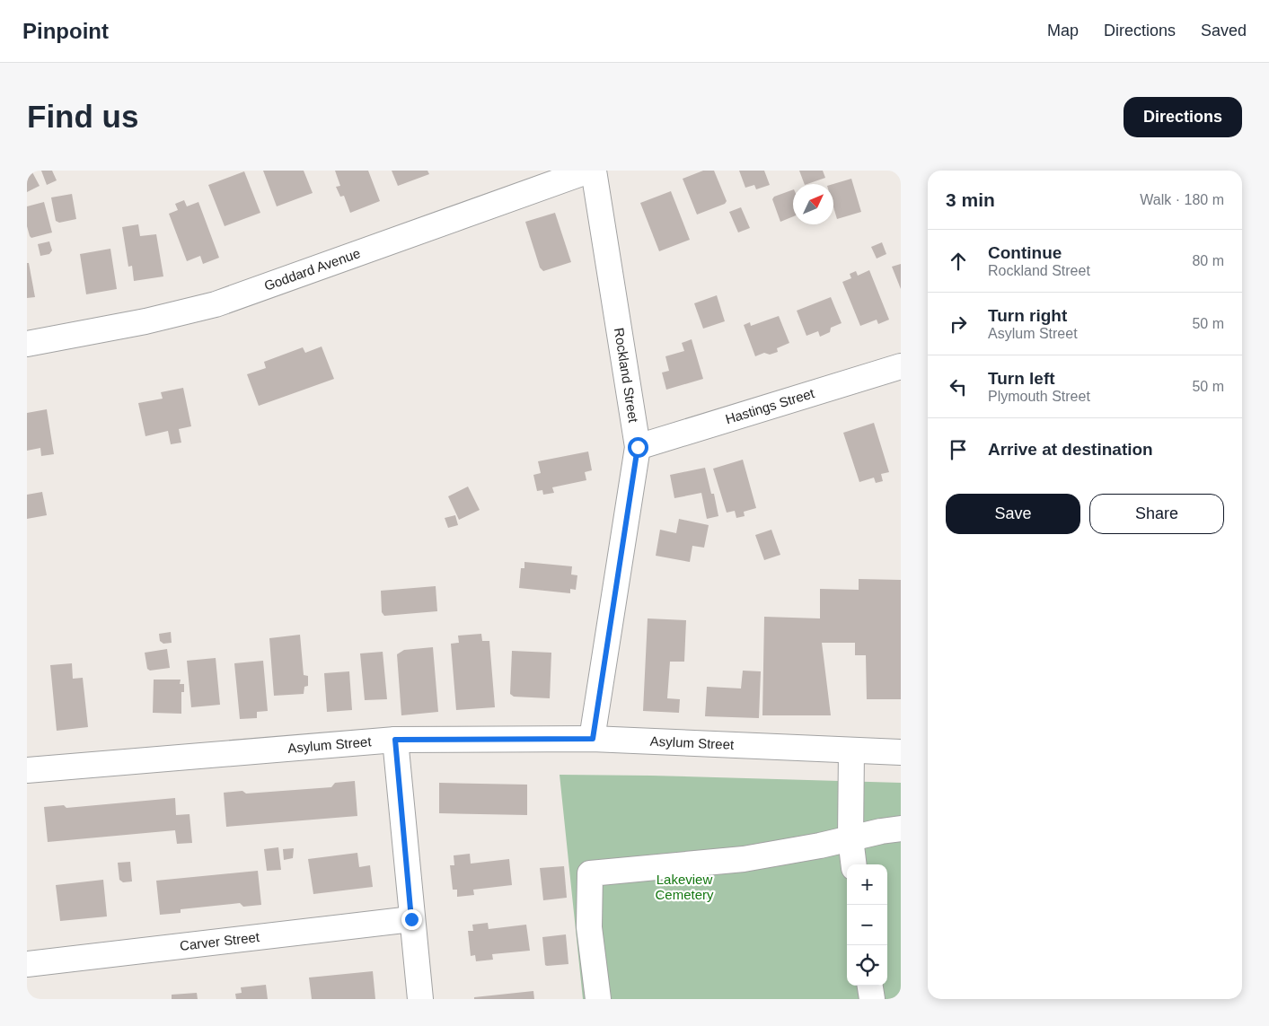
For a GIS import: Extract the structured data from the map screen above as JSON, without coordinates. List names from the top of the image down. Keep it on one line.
{"streets":{"street":["Goddard Avenue","Rockland Street","Hastings Street","Asylum Street","Carver Street"]},"crossings":[["Rockland Street","Hastings Street"],["Rockland Street","Asylum Street"]],"parks":["Lakeview Cemetery"],"north":"top right","page":{"header":"Pinpoint","nav":["Map","Directions","Saved"],"buttons":["Directions",["Save","Share"]],"title":"Find us","heading":["3 min","Walk · 180 m"],"list":[["Continue","Rockland Street","80 m"],["Turn right","Asylum Street","50 m"],["Turn left","Plymouth Street","50 m"],"Arrive at destination"],"map_buttons":["+","−"]}}
